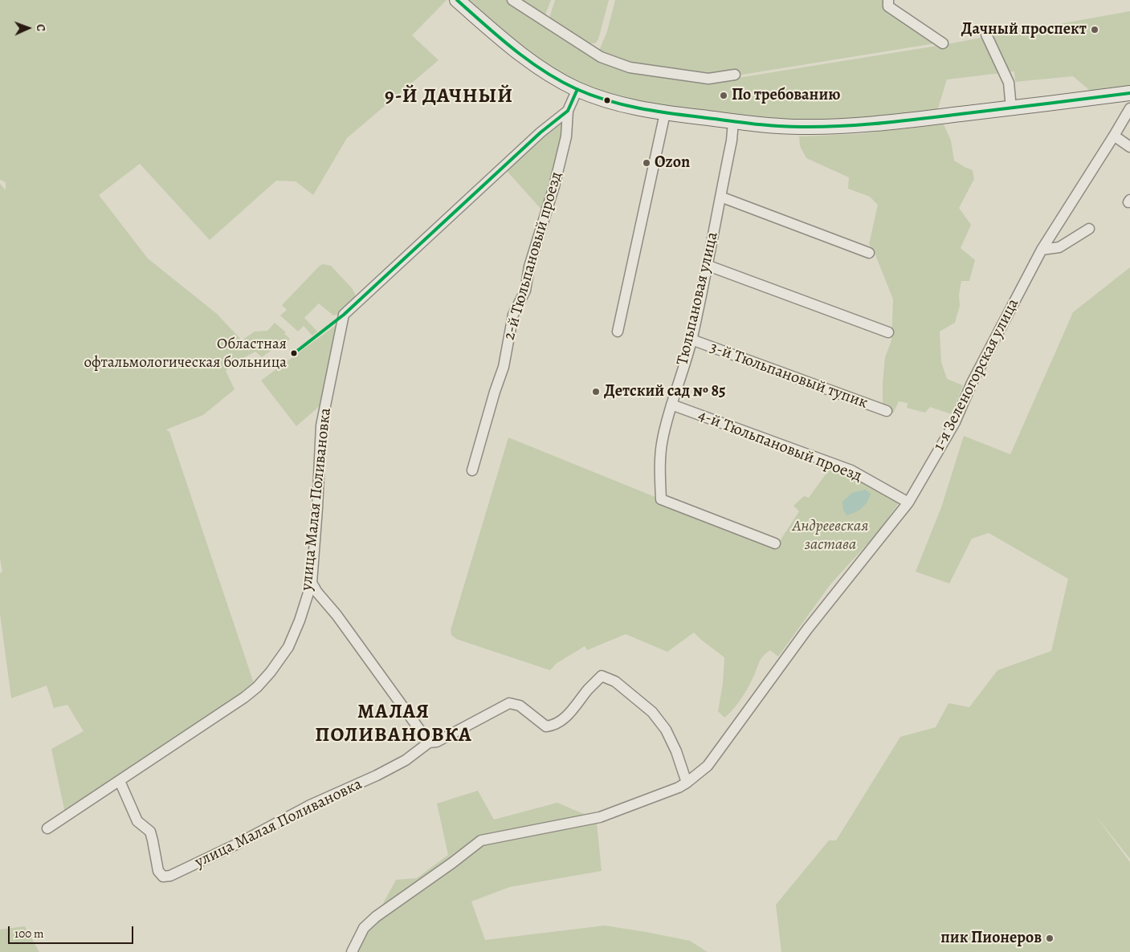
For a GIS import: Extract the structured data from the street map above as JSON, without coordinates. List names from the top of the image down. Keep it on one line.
{"streets":{"street":["2-й Тюльпановый проезд","Тюльпановая улица","1-я Зеленогорская улица","3-й Тюльпановый тупик","4-й Тюльпановый проезд","улица Малая Поливановка"]},"crossings":[["2-й Тюльпановый проезд","улица Малая Поливановка"],["Тюльпановая улица","3-й Тюльпановый тупик"],["Тюльпановая улица","4-й Тюльпановый проезд"],["1-я Зеленогорская улица","4-й Тюльпановый проезд"],["1-я Зеленогорская улица","улица Малая Поливановка"]],"districts":["9-Й ДАЧНЫЙ","МАЛАЯ ПОЛИВАНОВКА"],"parks":["Андреевская застава"],"places":["Дачный проспект","По требованию","Ozon","Областная офтальмологическая больница","Детский сад № 85","пик Пионеров"],"scale_bar":"100 m","north":"right"}
